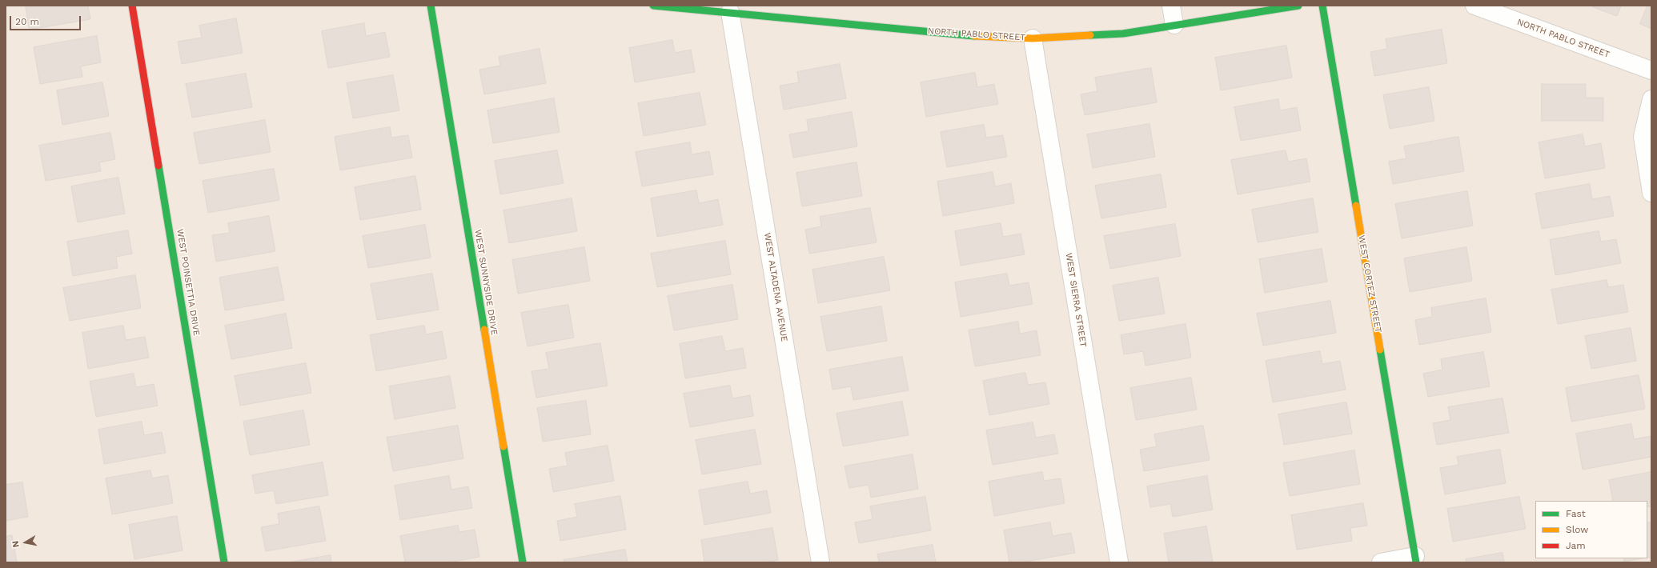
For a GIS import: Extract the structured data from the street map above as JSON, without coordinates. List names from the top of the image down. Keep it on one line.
{"streets":{"street":["NORTH PABLO STREET","WEST POINSETTIA DRIVE","WEST SUNNYSIDE DRIVE","WEST CORTEZ STREET","WEST ALTADENA AVENUE","WEST SIERRA STREET"]},"crossings":[["NORTH PABLO STREET","WEST ALTADENA AVENUE"],["NORTH PABLO STREET","WEST SIERRA STREET"]],"legend":["Fast","Slow","Jam"],"scale_bar":"20 m","north":"left"}
